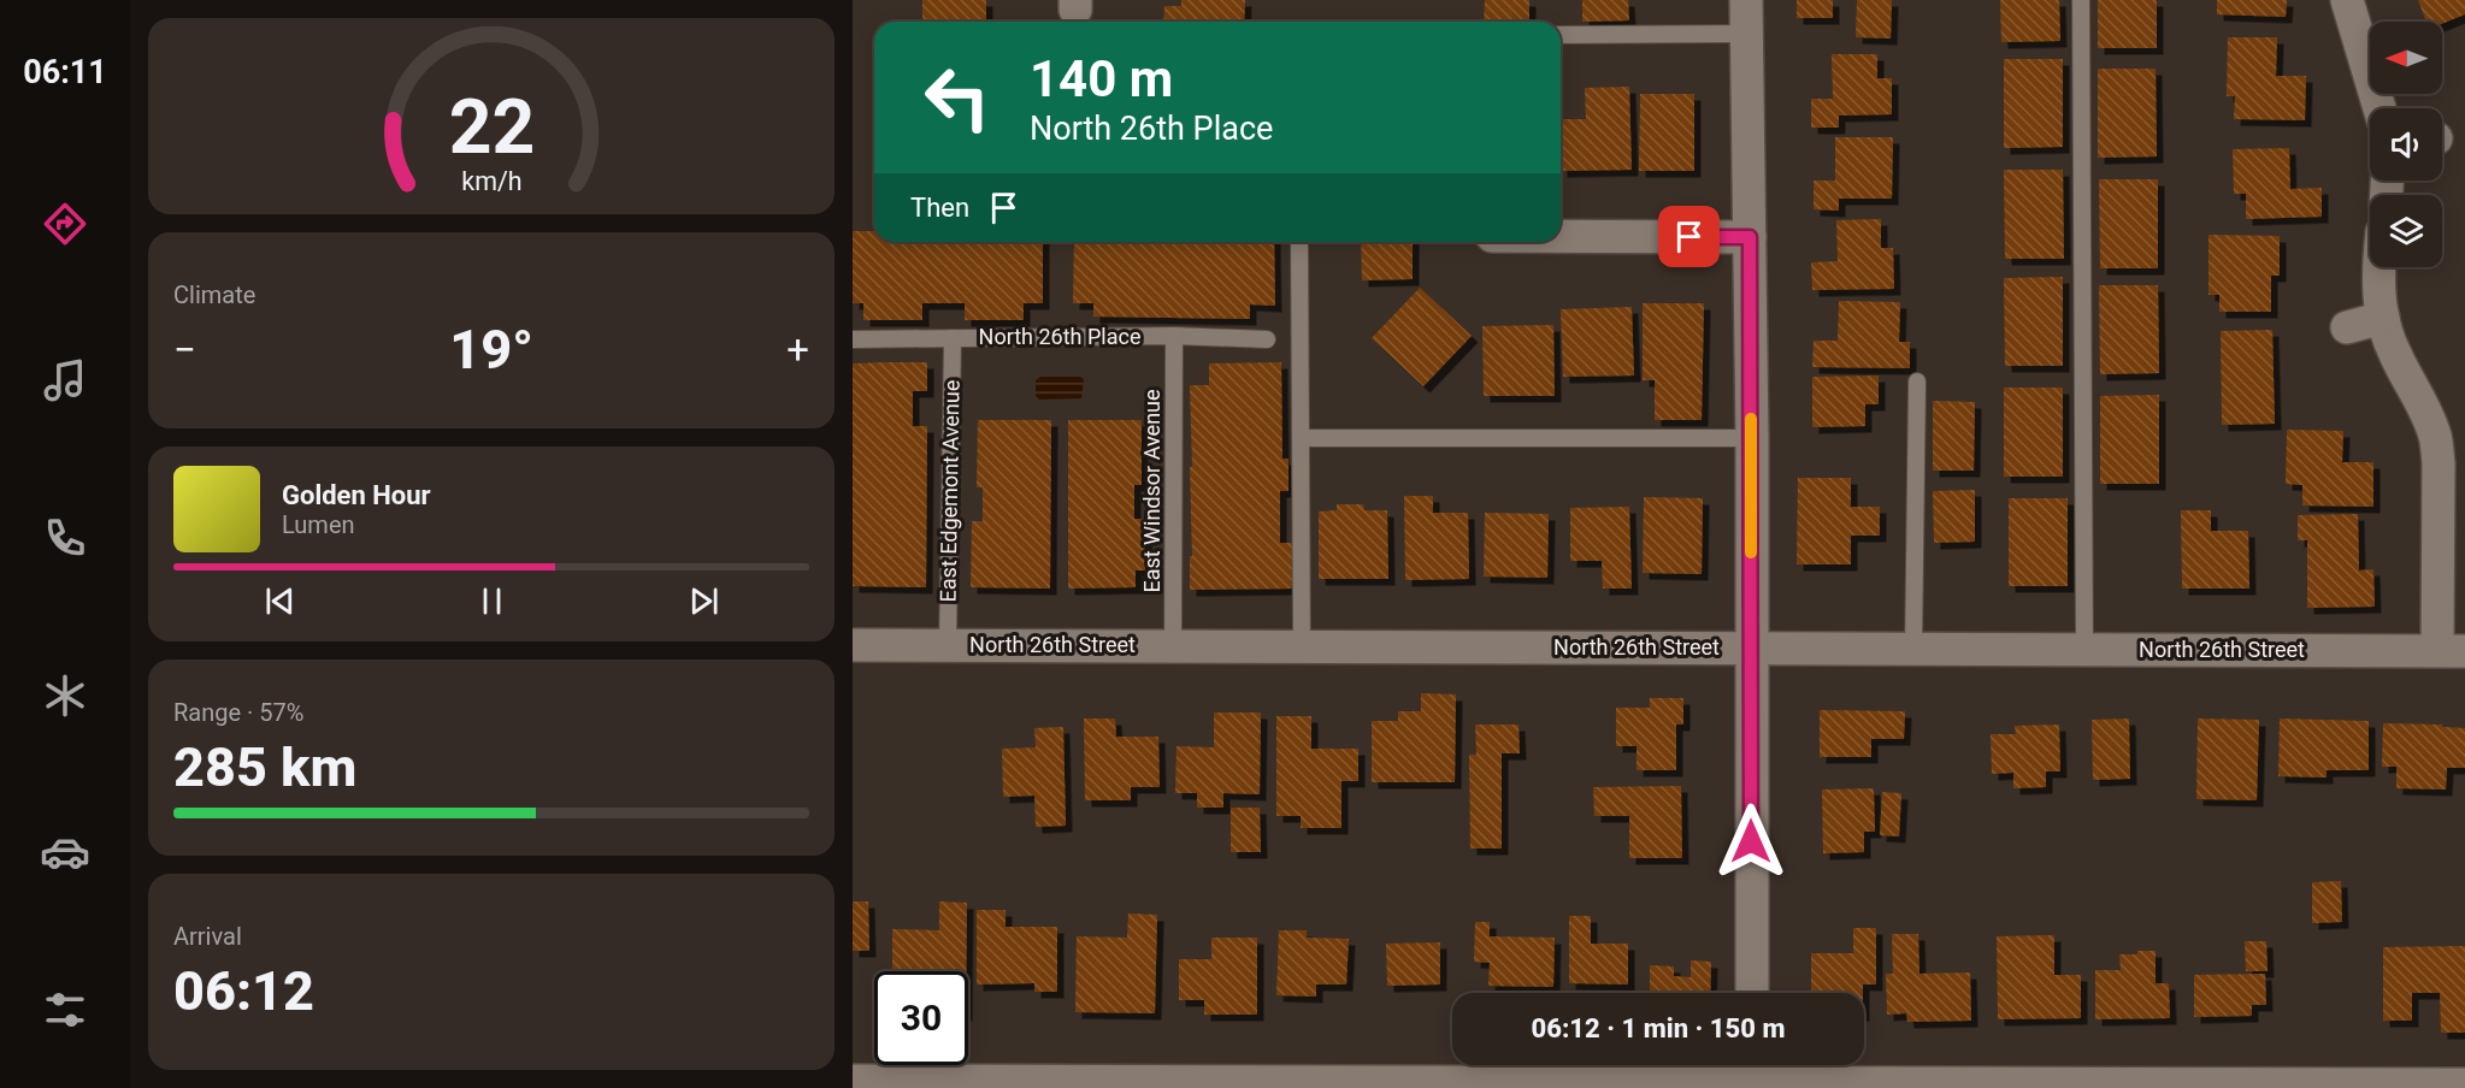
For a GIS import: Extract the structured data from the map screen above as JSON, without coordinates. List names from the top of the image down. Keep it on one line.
{"streets":{"street":["North 26th Street"],"lane":["North 26th Place","East Edgemont Avenue","East Windsor Avenue"]},"crossings":[["North 26th Place","East Edgemont Avenue"],["North 26th Place","East Windsor Avenue"],["East Edgemont Avenue","North 26th Street"],["East Windsor Avenue","North 26th Street"]],"north":"left","page":{"tabs":"06:11","turn":["140 m","North 26th Place"],"then":"Then","tile":["Climate",["Range · 57%","285 km"],["Arrival","06:12"]],"heat":["−","19°","+"],"song":["Golden Hour","Lumen"],"limit":"30","trip":"06:12 · 1 min · 150 m","gauge":["22","km/h"]}}
